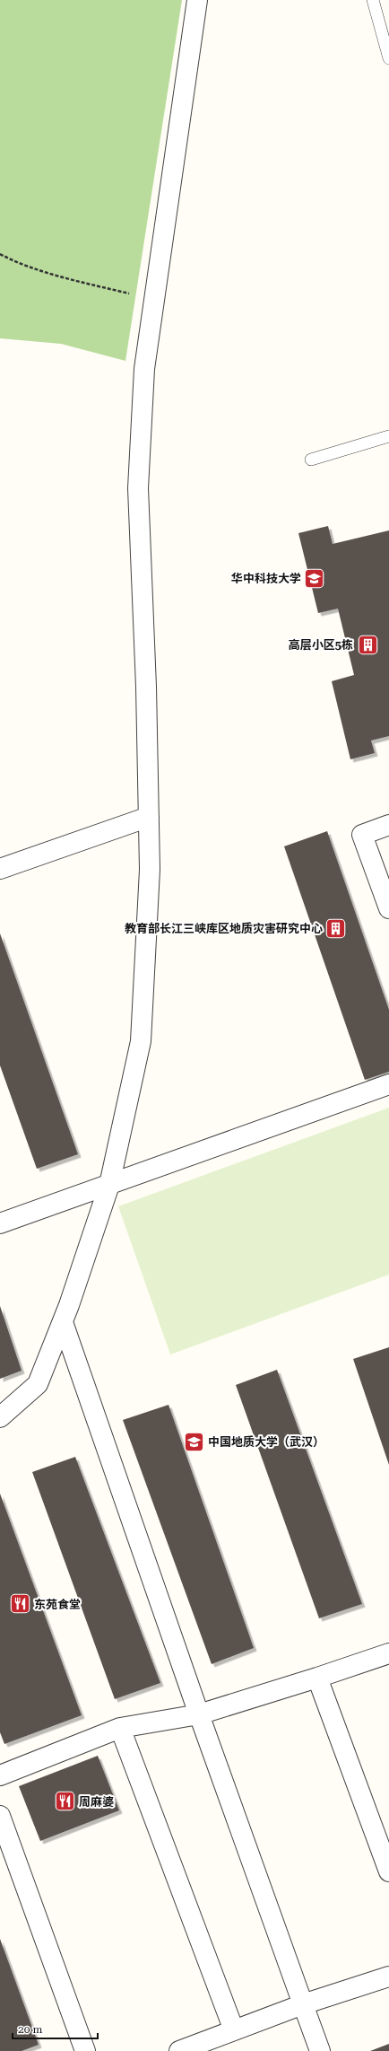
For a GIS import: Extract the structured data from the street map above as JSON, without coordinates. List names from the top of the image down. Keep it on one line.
{"places":{"school or university":["华中科技大学","中国地质大学（武汉）"],"building":["高层小区5栋","教育部长江三峡库区地质灾害研究中心"],"restaurant":["东苑食堂","周麻婆"]},"scale_bar":"20 m"}
